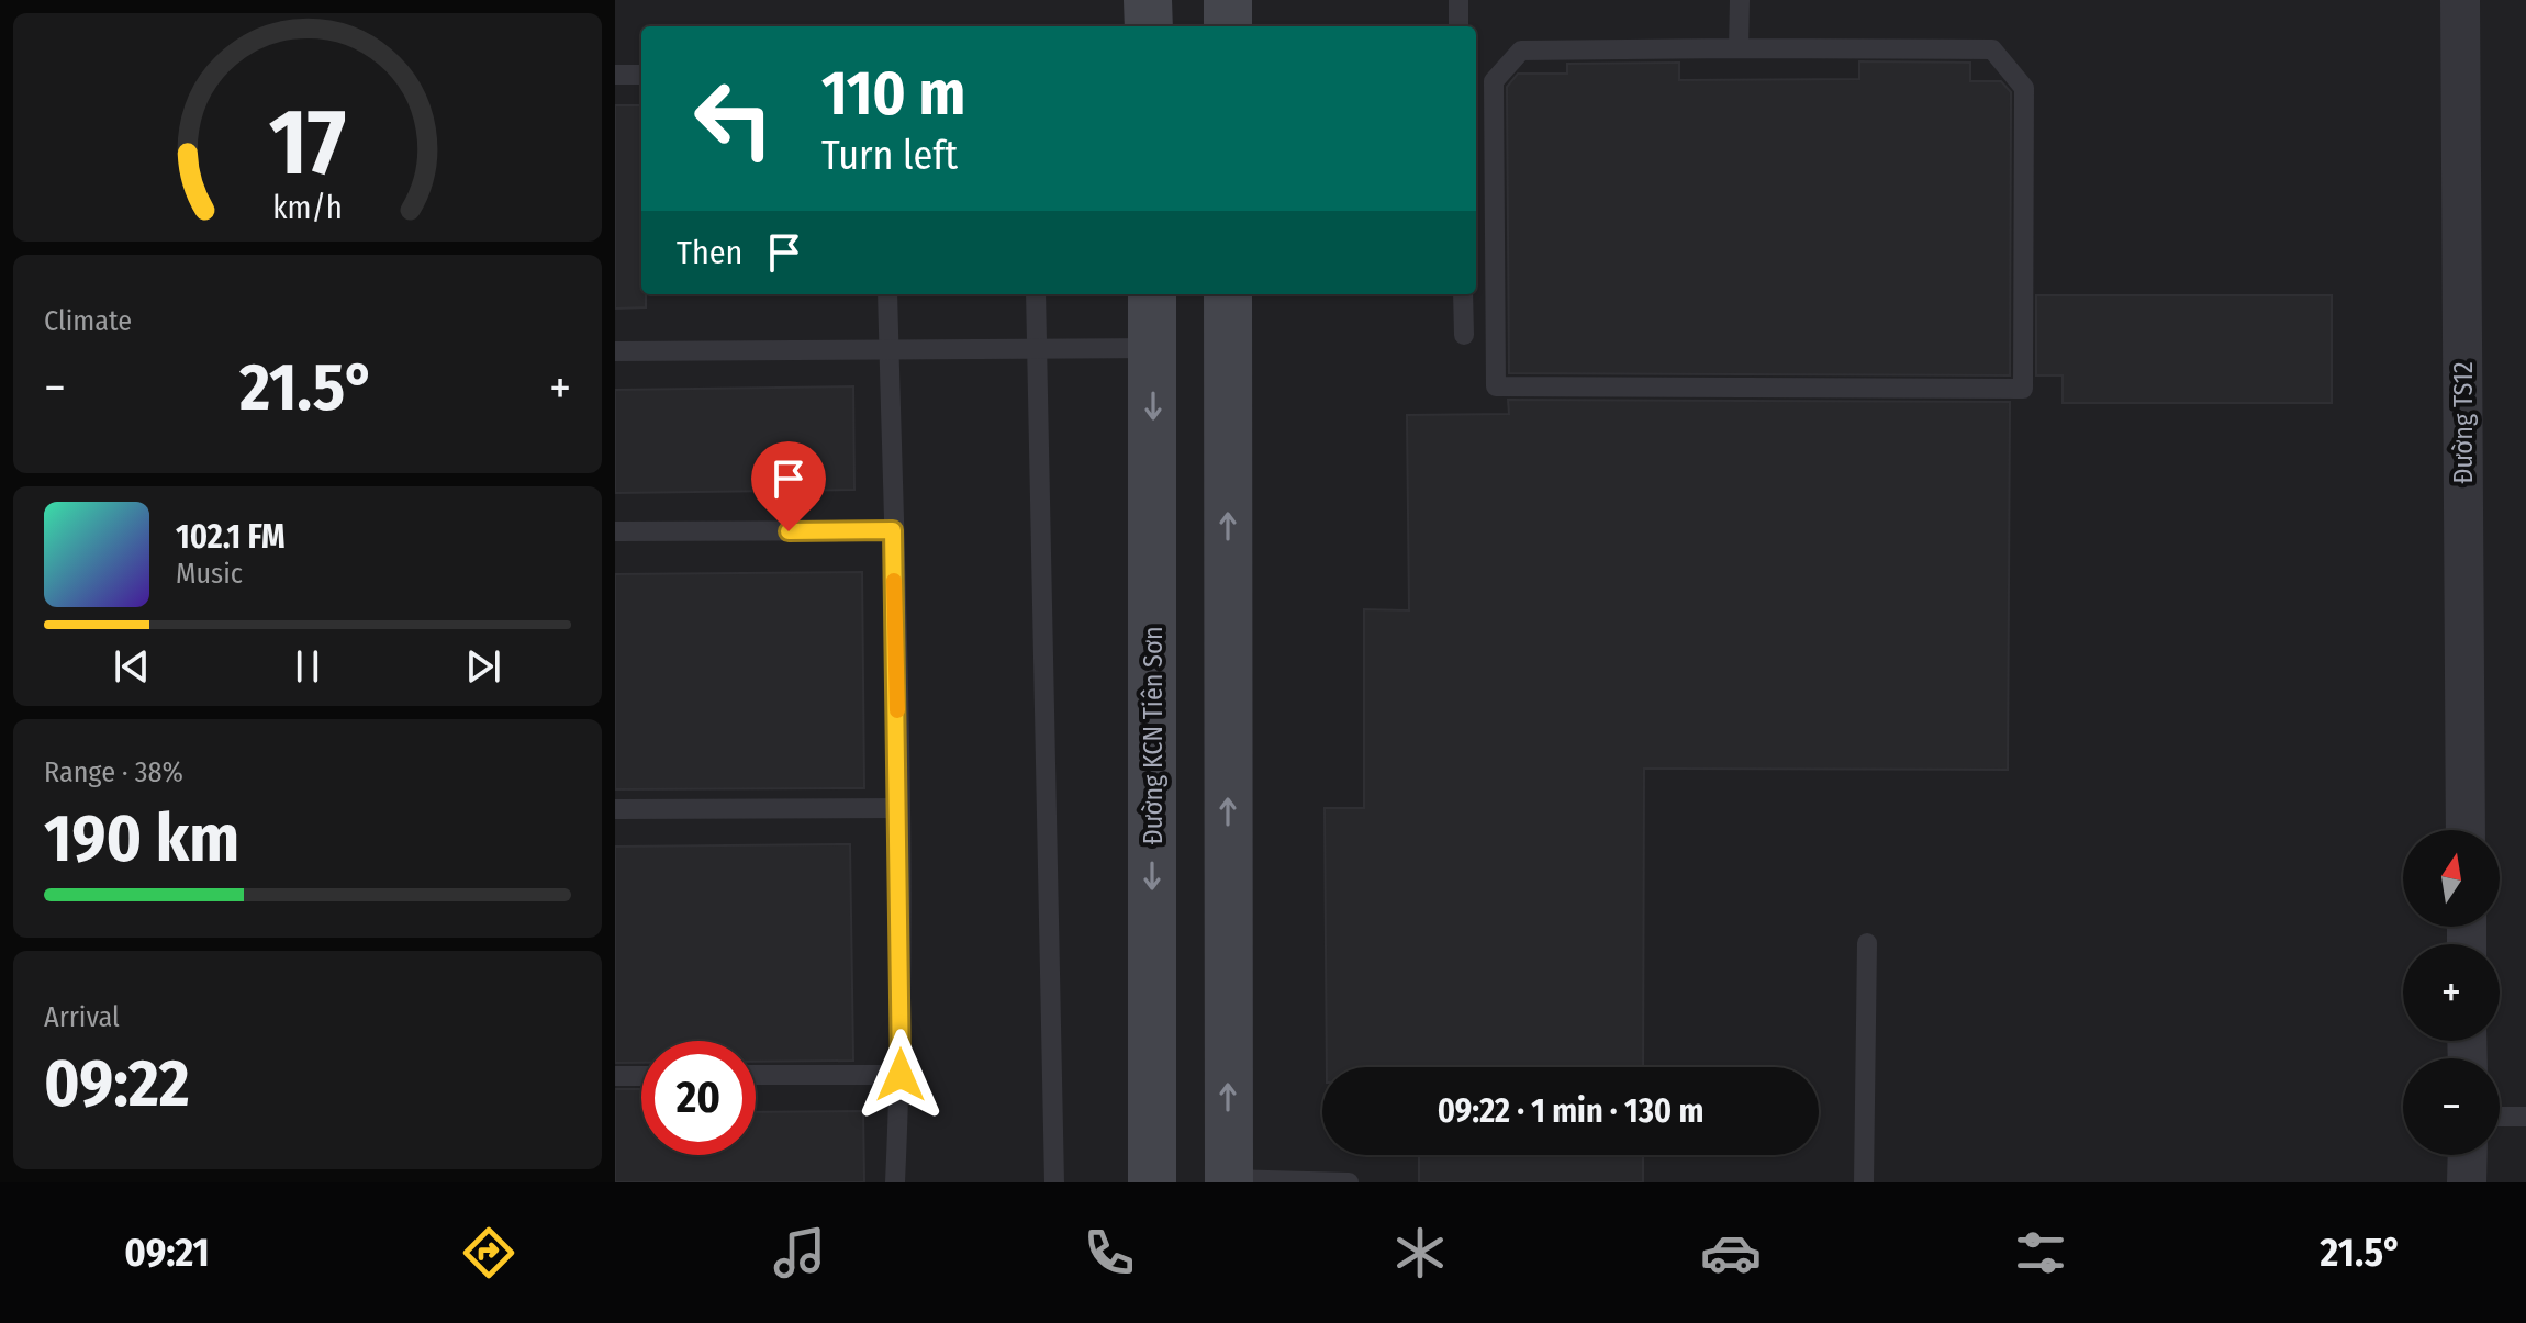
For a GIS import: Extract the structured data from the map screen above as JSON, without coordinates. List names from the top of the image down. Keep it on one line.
{"streets":{"main road":["Đường KCN Tiên Sơn"],"street":["Đường TS12"]},"north":"top","page":{"turn":["110 m","Turn left"],"then":"Then","tile":["Climate",["Range · 38%","190 km"],["Arrival","09:22"]],"heat":["−","21.5°","+"],"song":["102.1 FM","Music"],"map_buttons":["+","−"],"limit":"20","trip":"09:22 · 1 min · 130 m","tabs":["09:21","21.5°"],"gauge":["17","km/h"]}}
